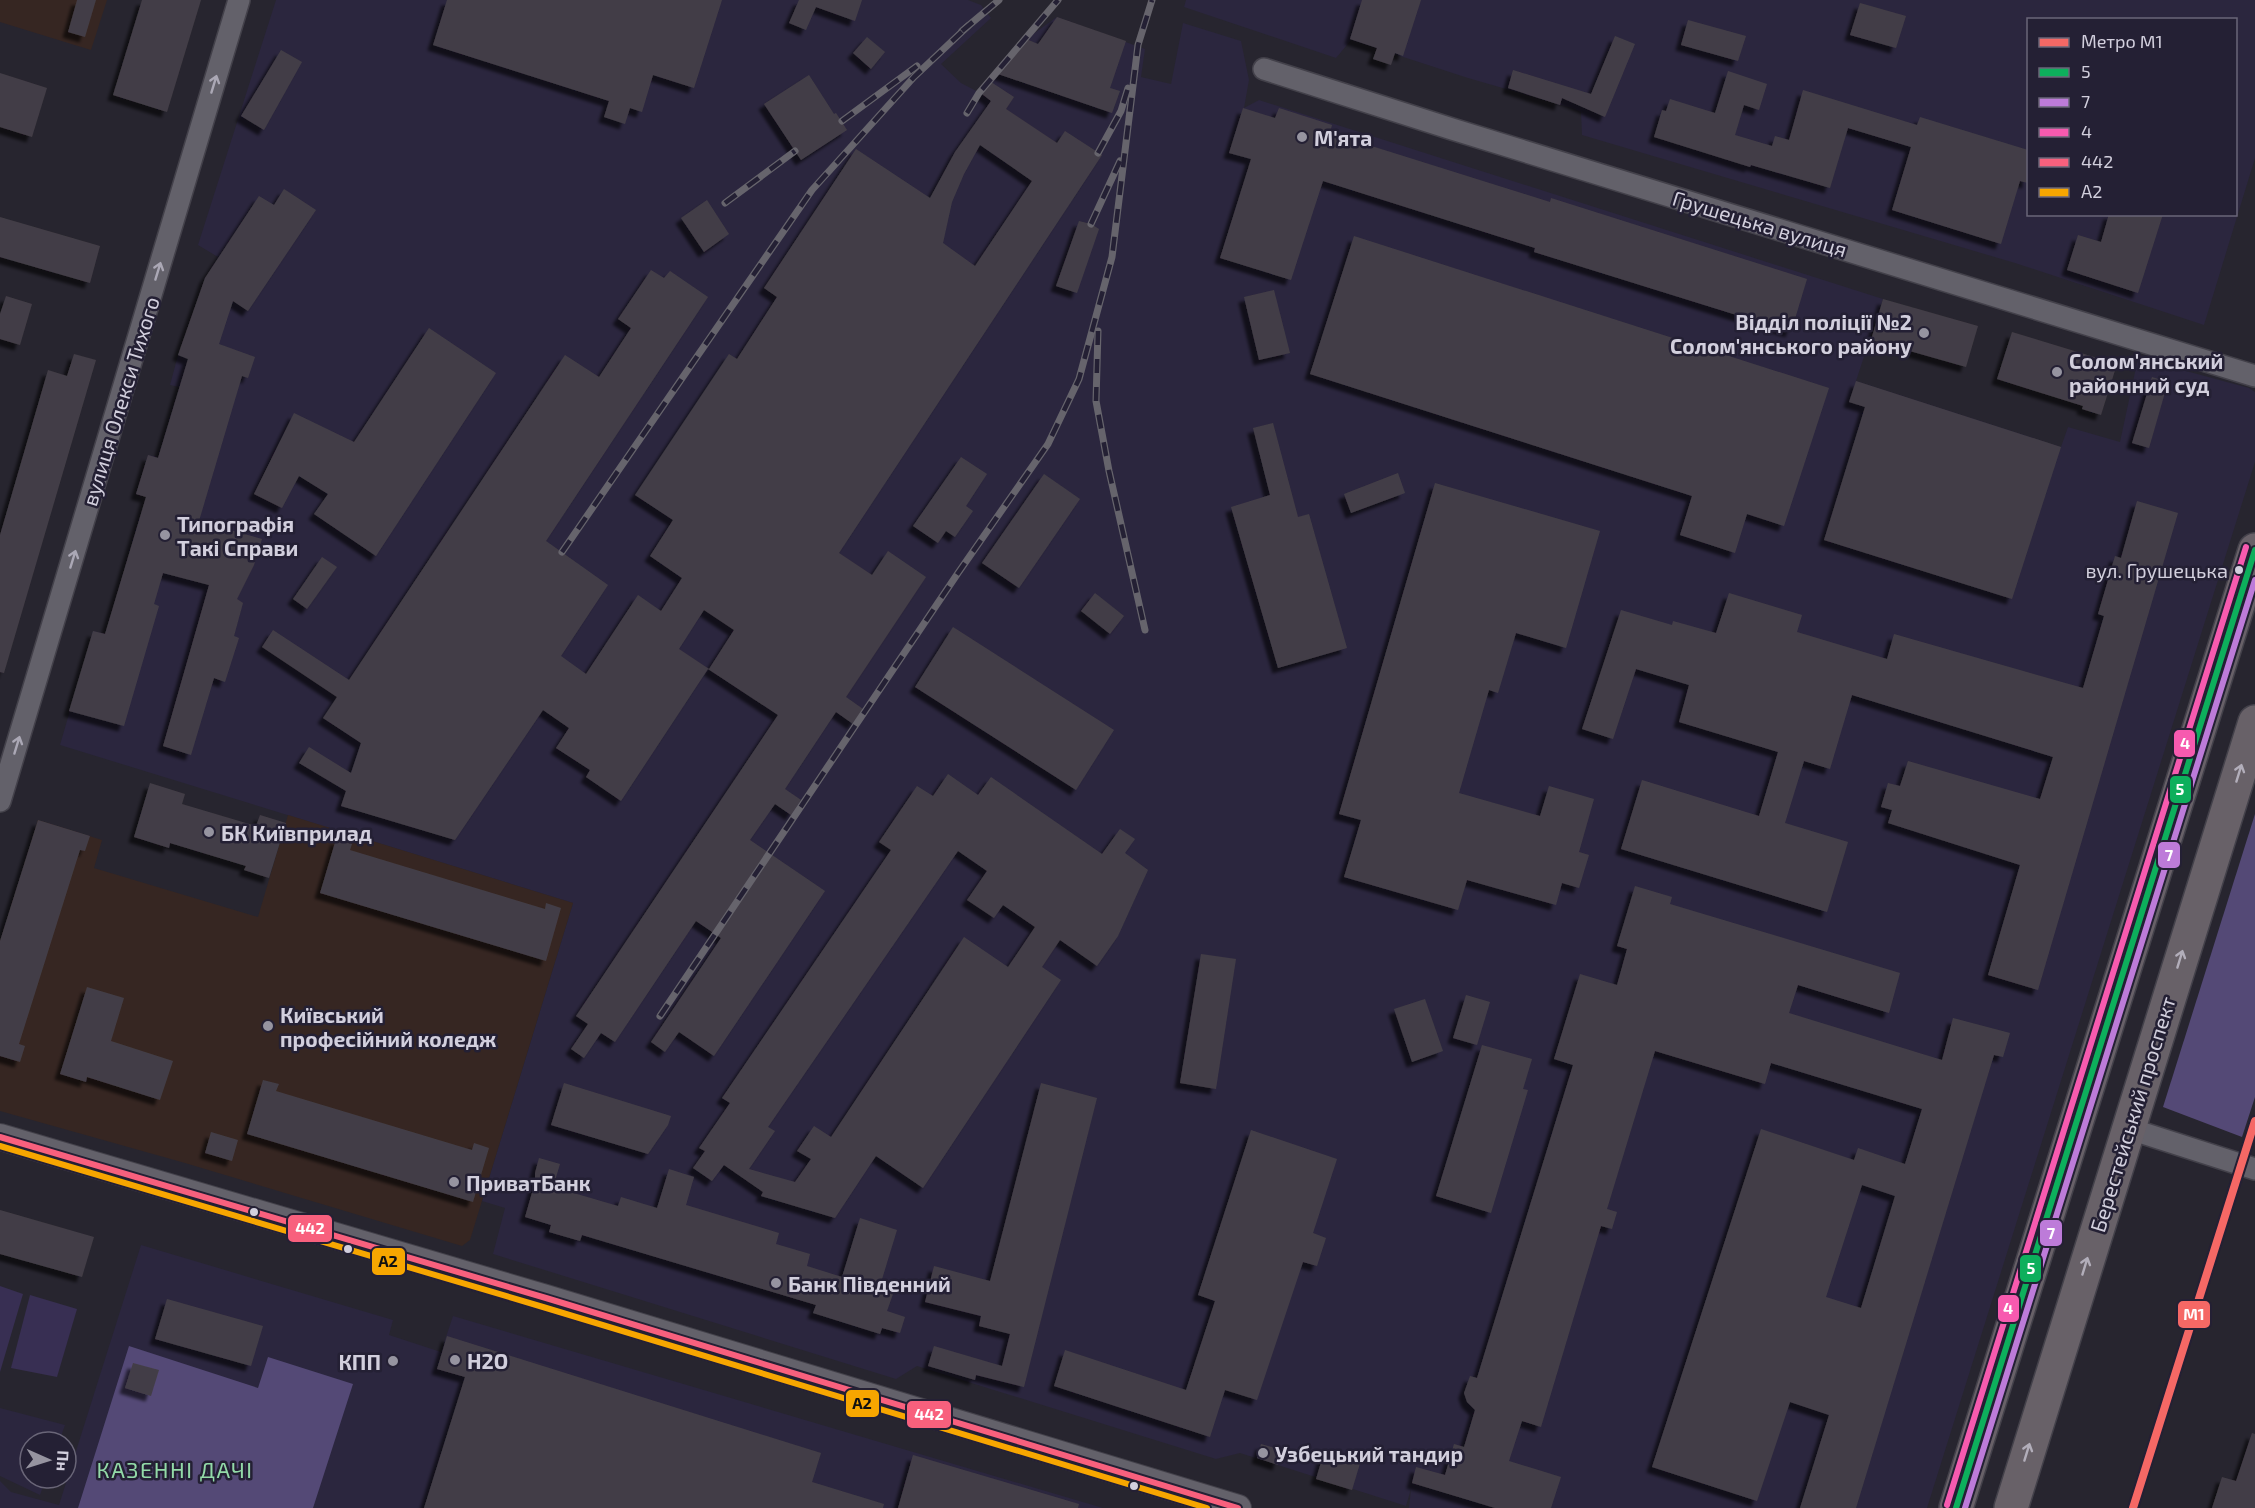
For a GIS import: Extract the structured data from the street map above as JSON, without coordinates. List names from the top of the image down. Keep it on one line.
{"streets":{"main road":["Берестейський проспект"],"street":["Грушецька вулиця","вулиця Олекси Тихого"]},"one_way":["вулиця Олекси Тихого"],"districts":["КАЗЕННІ ДАЧІ"],"places":["М'ята","Відділ поліції №2 Солом'янського району","Солом'янський районний суд","Типографія Такі Справи","вул. Грушецька","БК Київприлад","Київський професійний коледж","ПриватБанк","Банк Південний","H2O","КПП","Узбецький тандир"],"lines":["transit line 4","transit line 5","transit line 7","metro line M1","transit line 442","transit line А2"],"legend":["Метро M1","5","7","4","442","А2"],"north":"right"}
